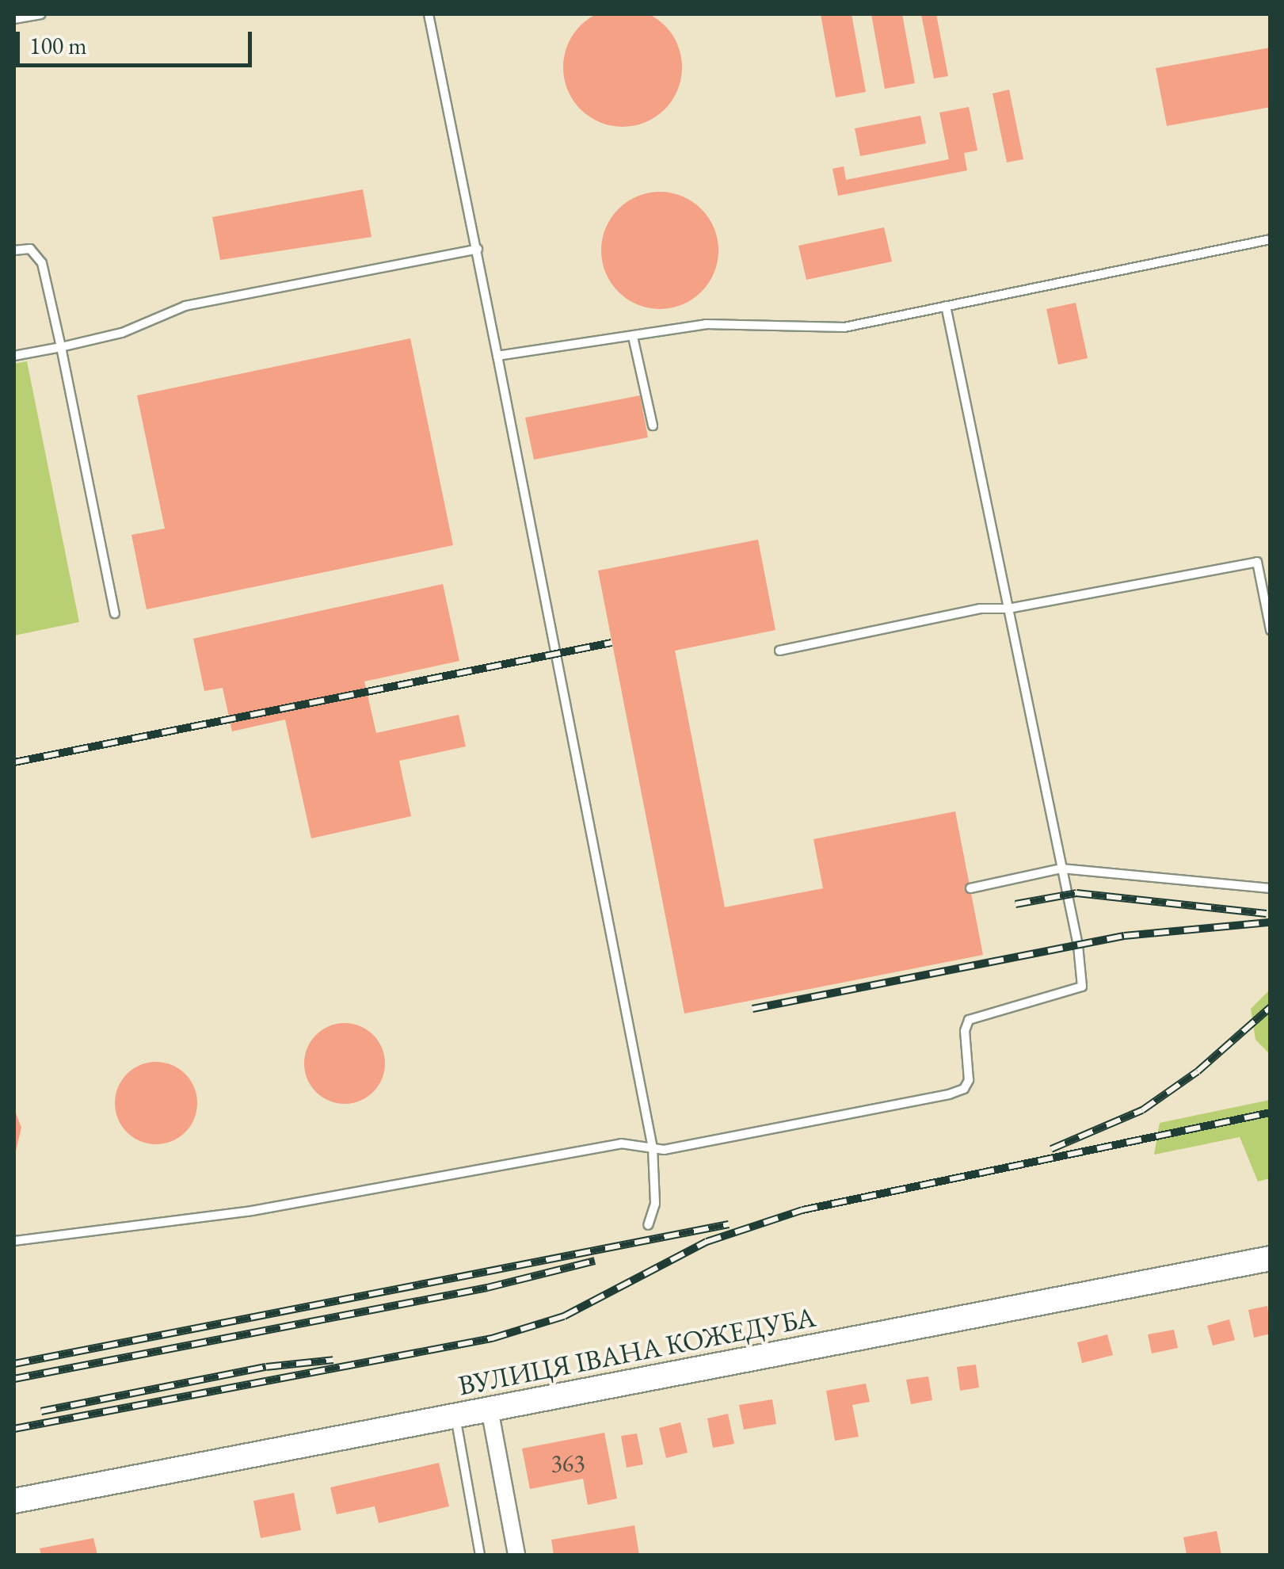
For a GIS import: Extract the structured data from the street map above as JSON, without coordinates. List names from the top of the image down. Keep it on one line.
{"streets":{"street":["ВУЛИЦЯ ІВАНА КОЖЕДУБА"]},"house_numbers":["363"],"scale_bar":"100 m"}
